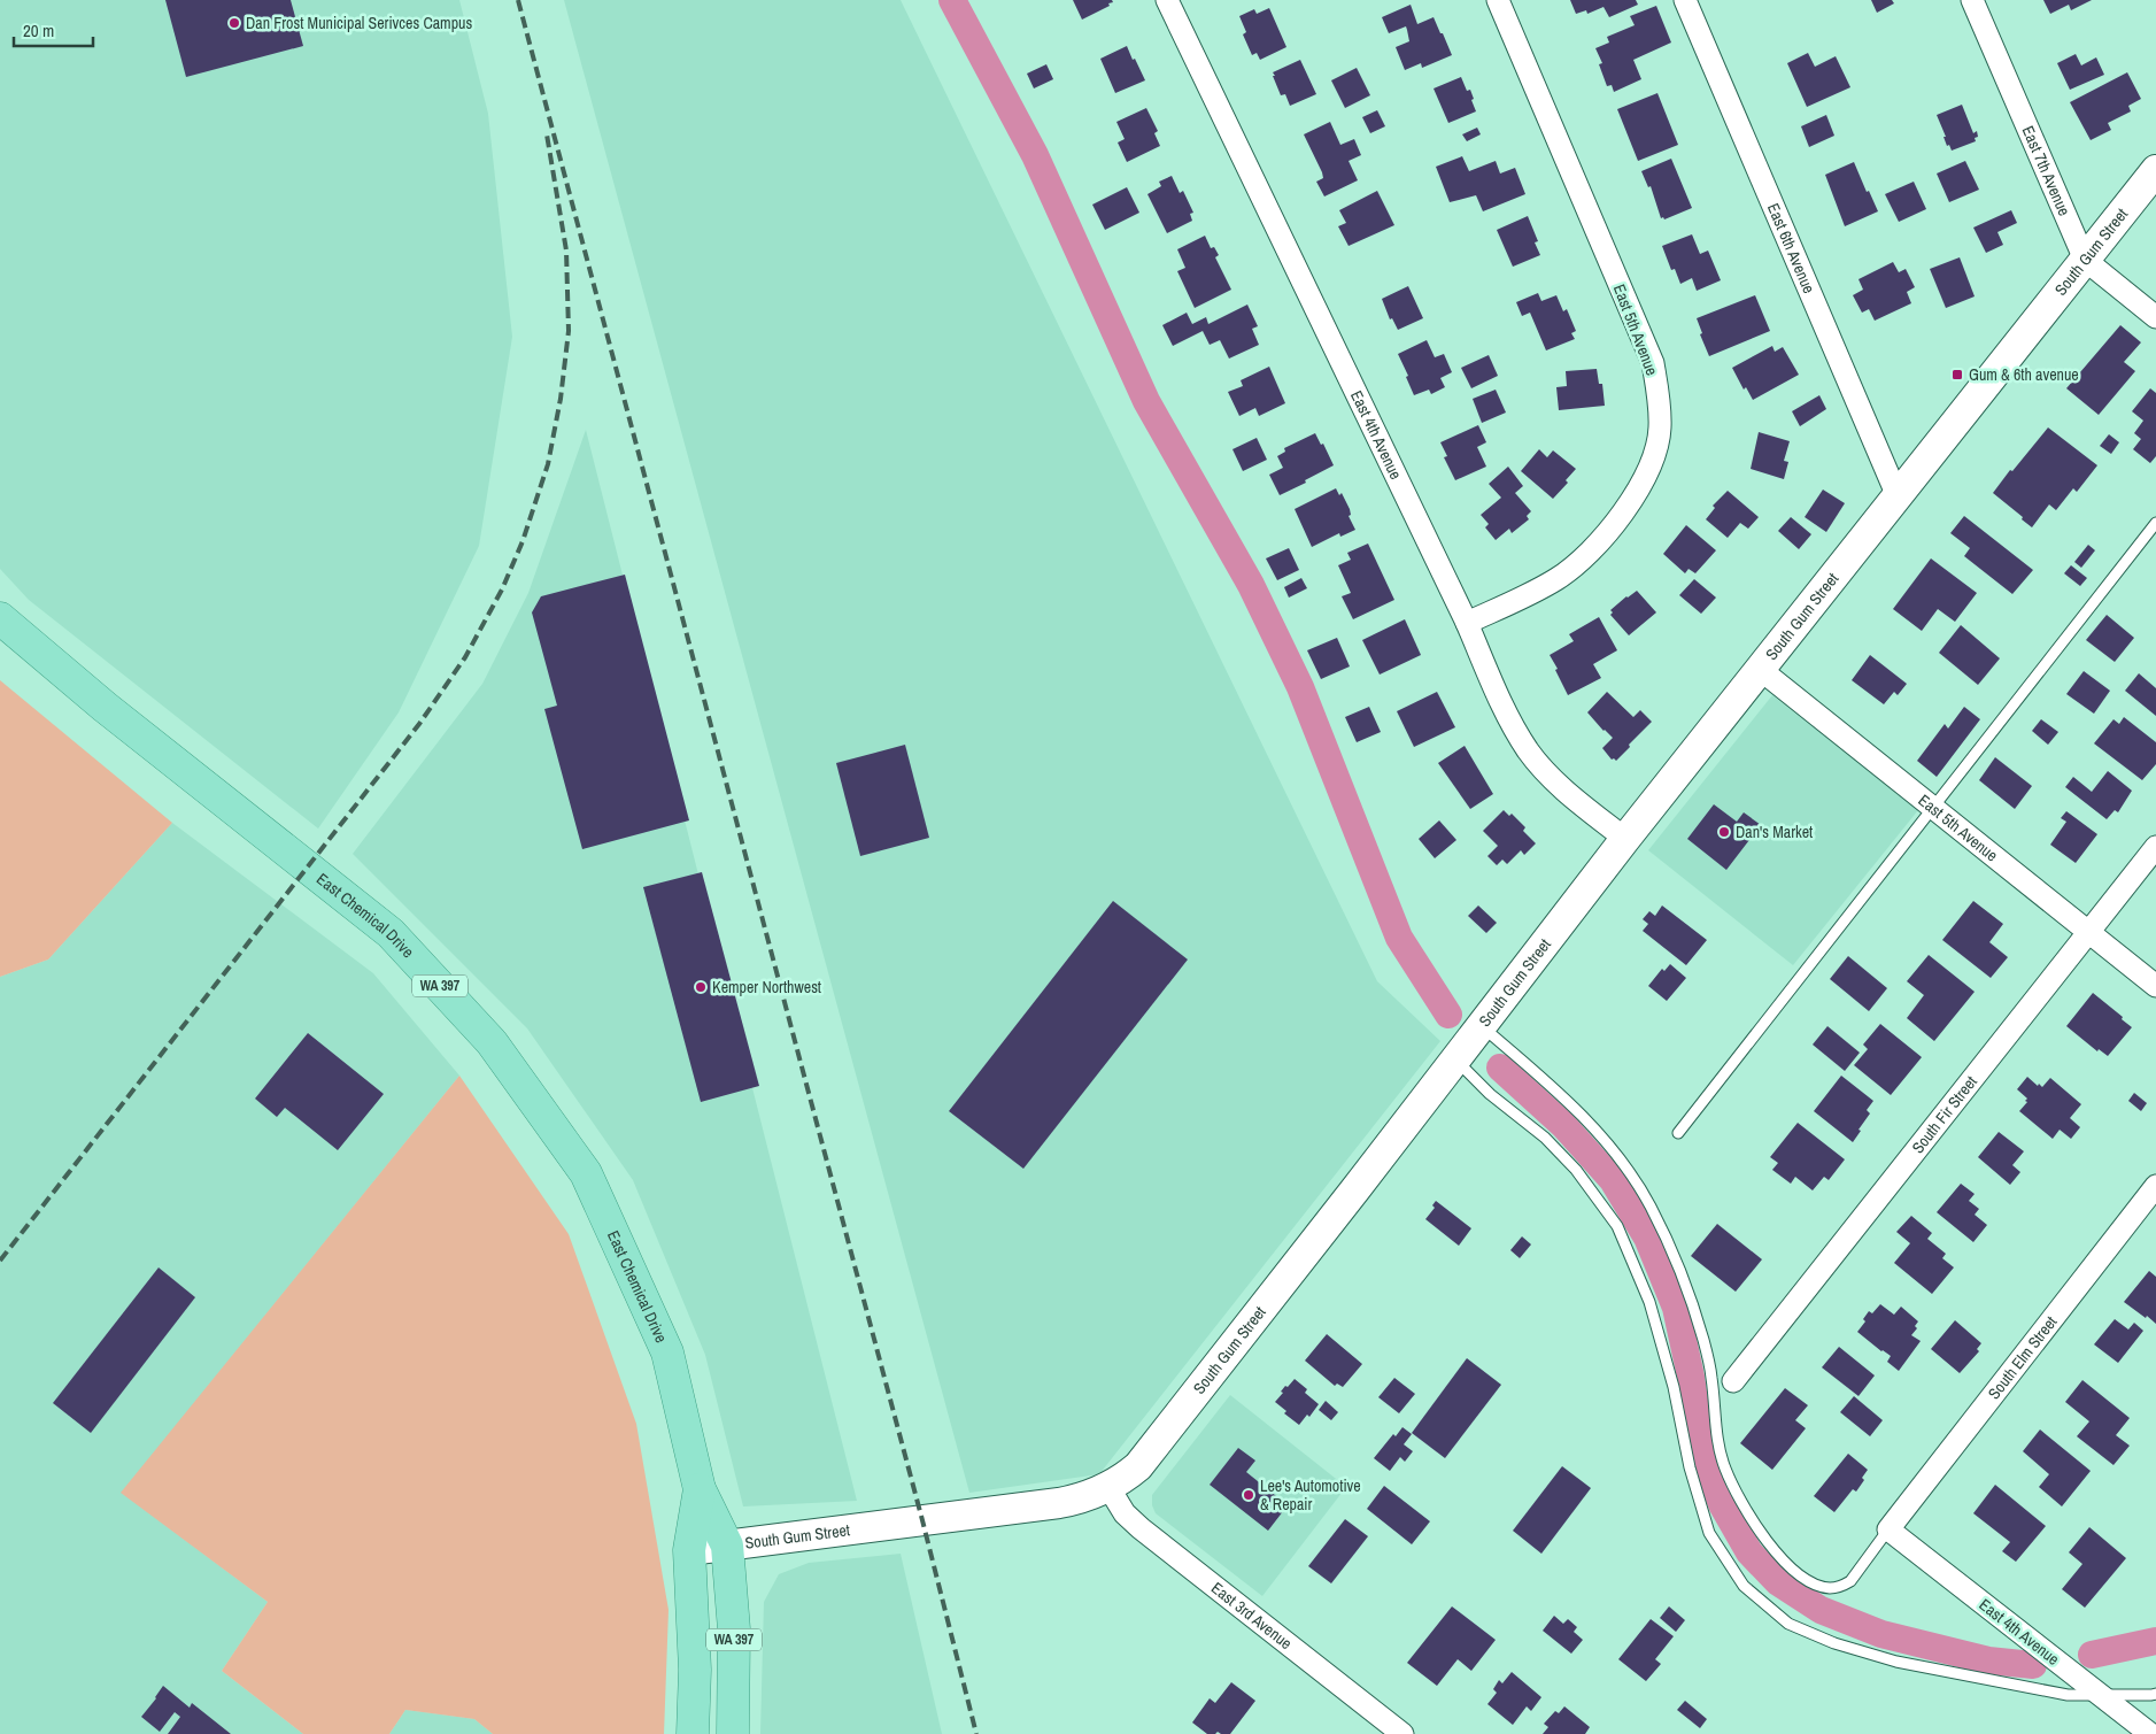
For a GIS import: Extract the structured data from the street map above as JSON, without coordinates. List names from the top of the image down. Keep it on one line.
{"streets":{"main road":["South Gum Street","East Chemical Drive","WA 397"],"street":["East 7th Avenue","East 6th Avenue","East 5th Avenue","East 4th Avenue","South Fir Street","South Elm Street","East 3rd Avenue"]},"crossings":[["East 7th Avenue","South Gum Street"],["East 6th Avenue","South Gum Street"],["South Gum Street","East 5th Avenue"],["South Gum Street","East 4th Avenue"],["South Gum Street","East Chemical Drive"],["South Gum Street","WA 397"],["South Gum Street","East 3rd Avenue"],["East 5th Avenue","East 4th Avenue"],["East 5th Avenue","South Fir Street"],["East 4th Avenue","South Elm Street"],["East Chemical Drive","WA 397"]],"places":{"other":["Dan Frost Municipal Serivces Campus","Dan's Market","Kemper Northwest","Lee's Automotive & Repair"],"transit":["Gum & 6th avenue"]},"scale_bar":"20 m"}
